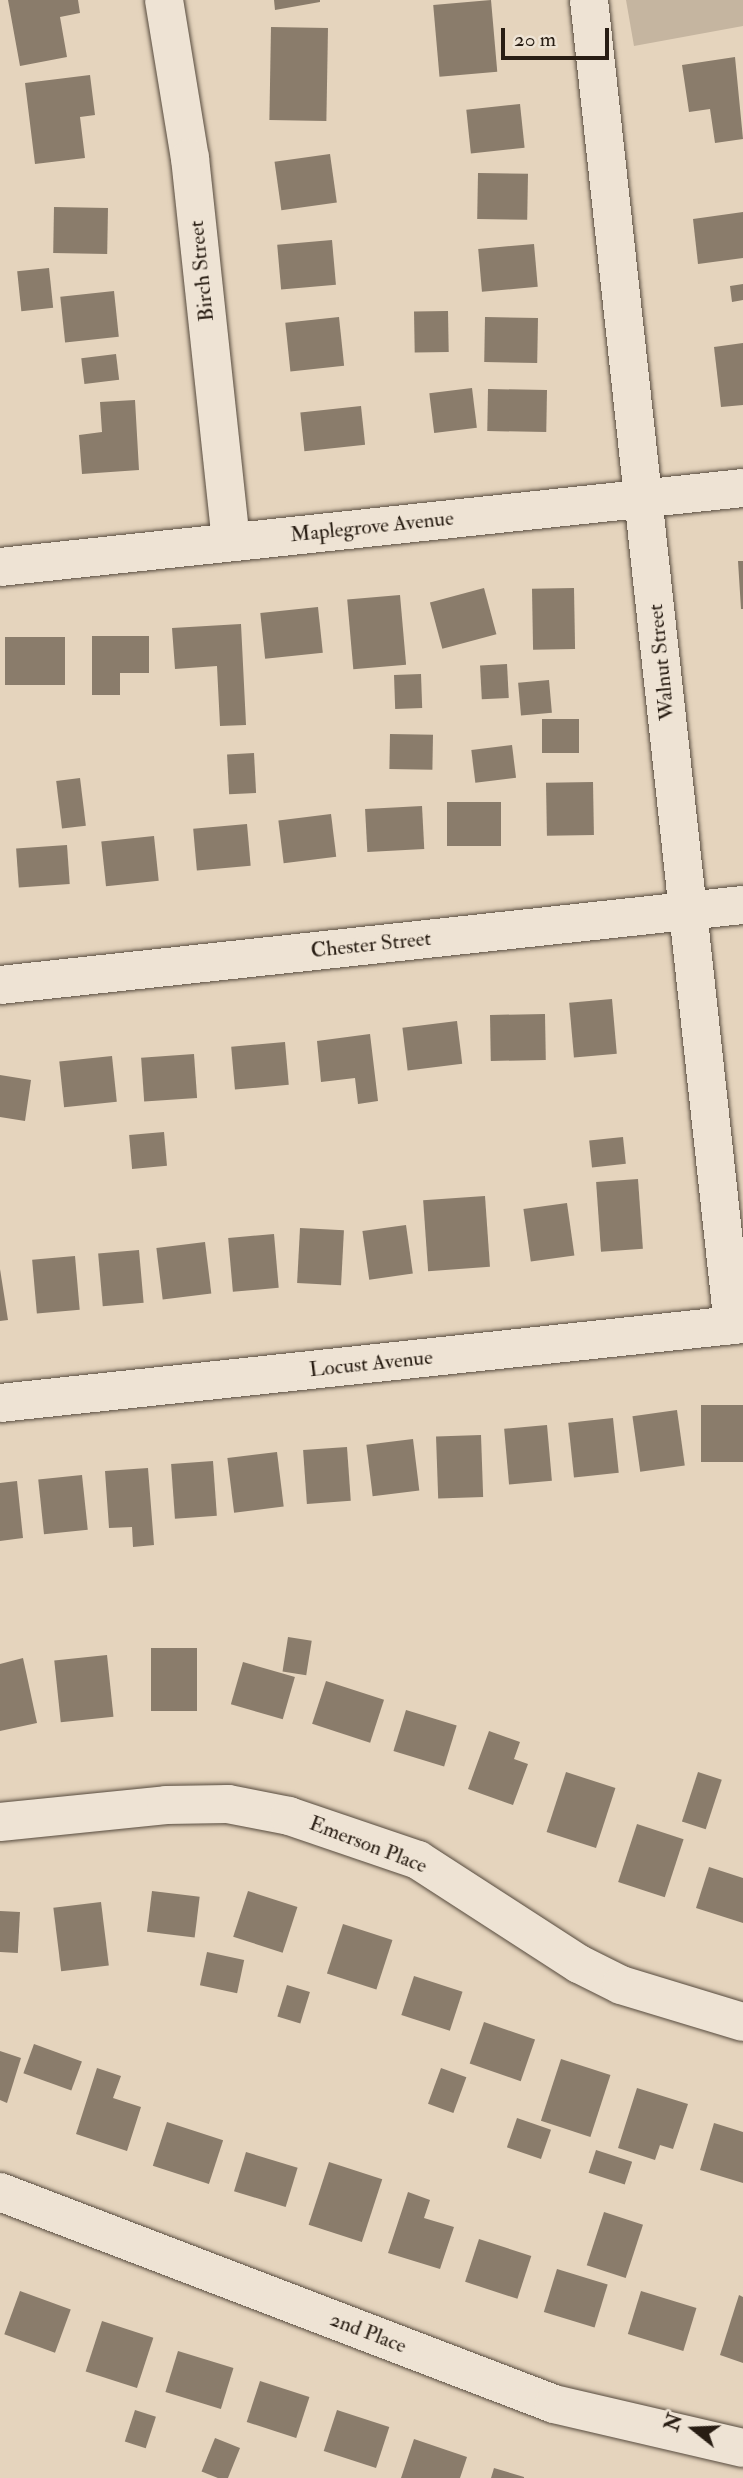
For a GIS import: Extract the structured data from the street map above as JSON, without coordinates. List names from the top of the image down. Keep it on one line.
{"streets":{"street":["Birch Street","Maplegrove Avenue","Walnut Street","Chester Street","Locust Avenue","Emerson Place","2nd Place"]},"crossings":[["Birch Street","Maplegrove Avenue"],["Maplegrove Avenue","Walnut Street"],["Walnut Street","Chester Street"],["Walnut Street","Locust Avenue"]],"scale_bar":"20 m","north":"left"}
